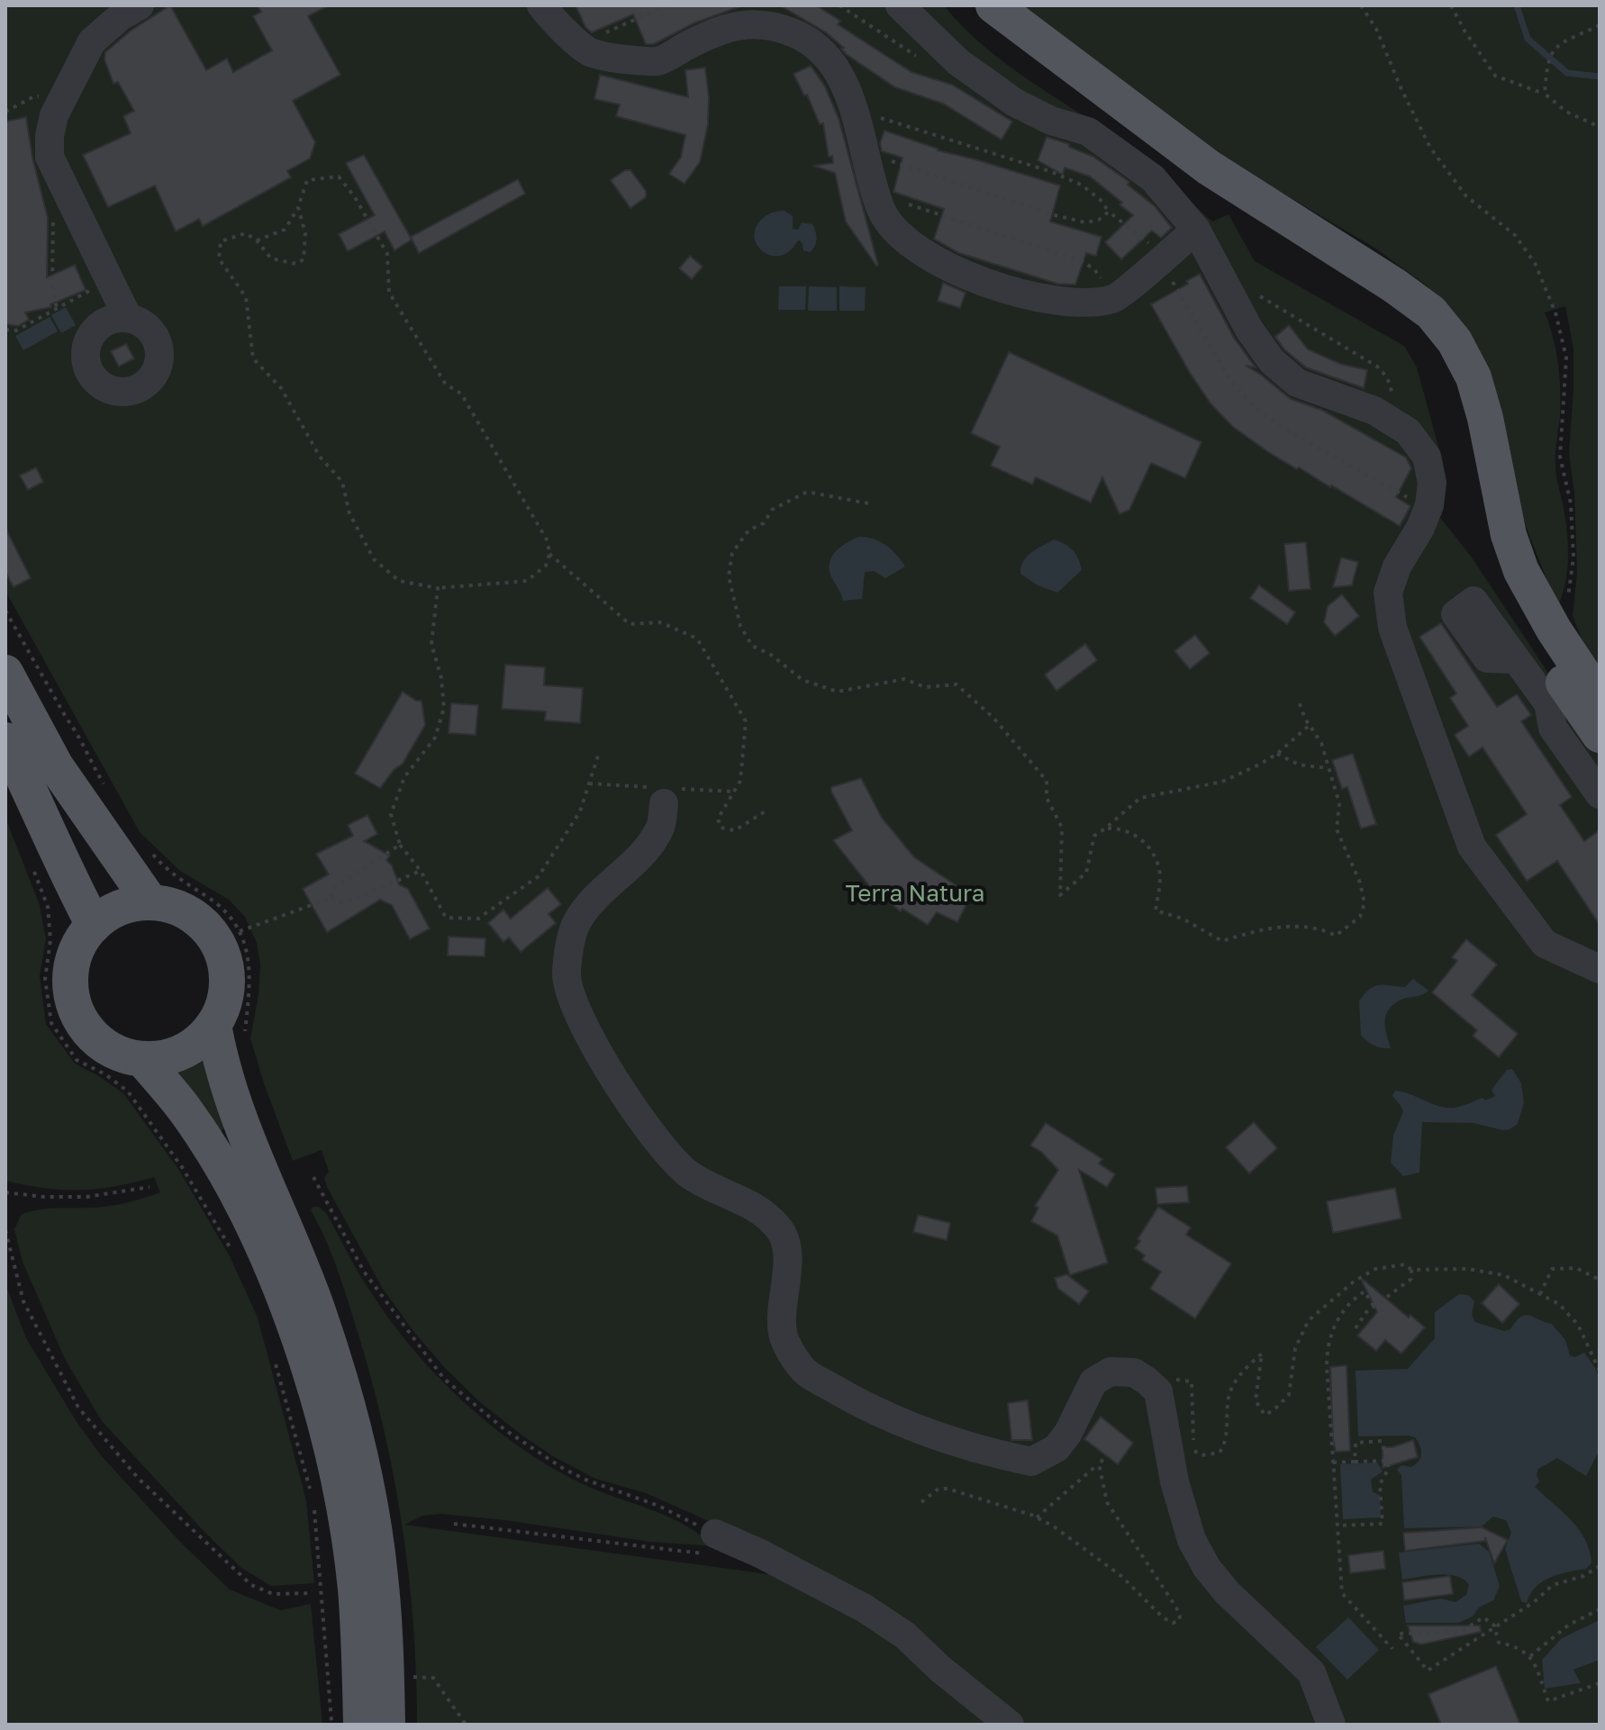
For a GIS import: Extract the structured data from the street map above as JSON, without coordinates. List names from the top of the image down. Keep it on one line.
{"parks":["Terra Natura"]}
